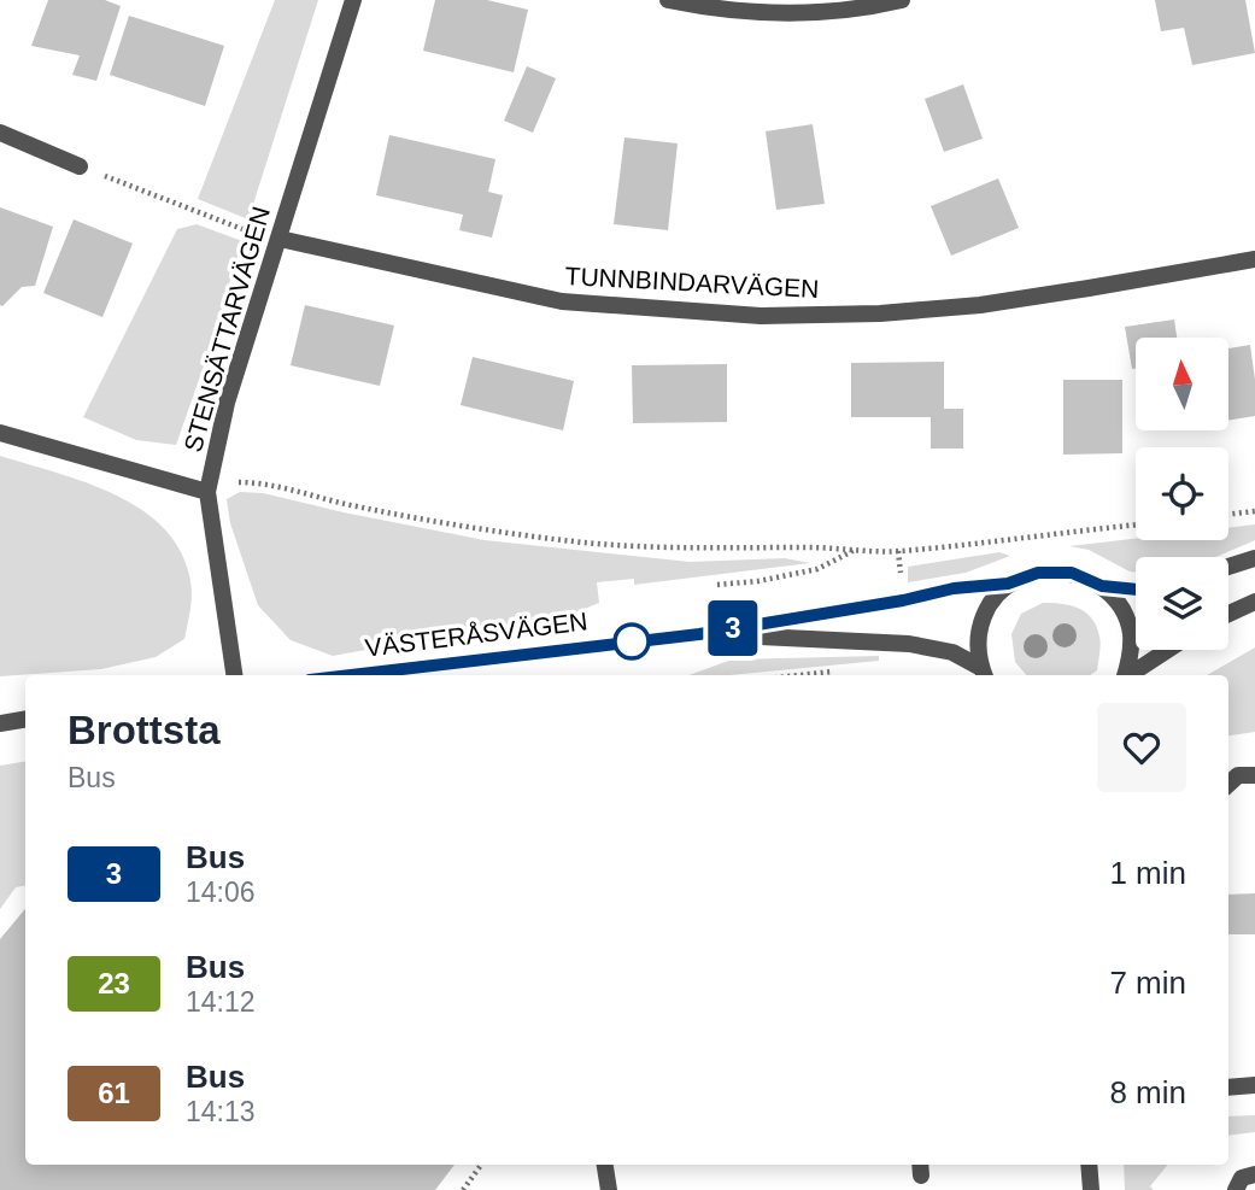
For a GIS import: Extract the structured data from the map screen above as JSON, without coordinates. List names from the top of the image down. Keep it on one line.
{"streets":{"street":["TUNNBINDARVÄGEN","STENSÄTTARVÄGEN","VÄSTERÅSVÄGEN"]},"crossings":[["TUNNBINDARVÄGEN","STENSÄTTARVÄGEN"]],"lines":["bus line 3"],"north":"top","page":{"on_map":"3","heading":["Brottsta","Bus"],"list":[{"mark":"3","name":"Bus","note":"14:06","value":"1 min"},{"mark":"23","name":"Bus","note":"14:12","value":"7 min"},{"mark":"61","name":"Bus","note":"14:13","value":"8 min"}]}}
